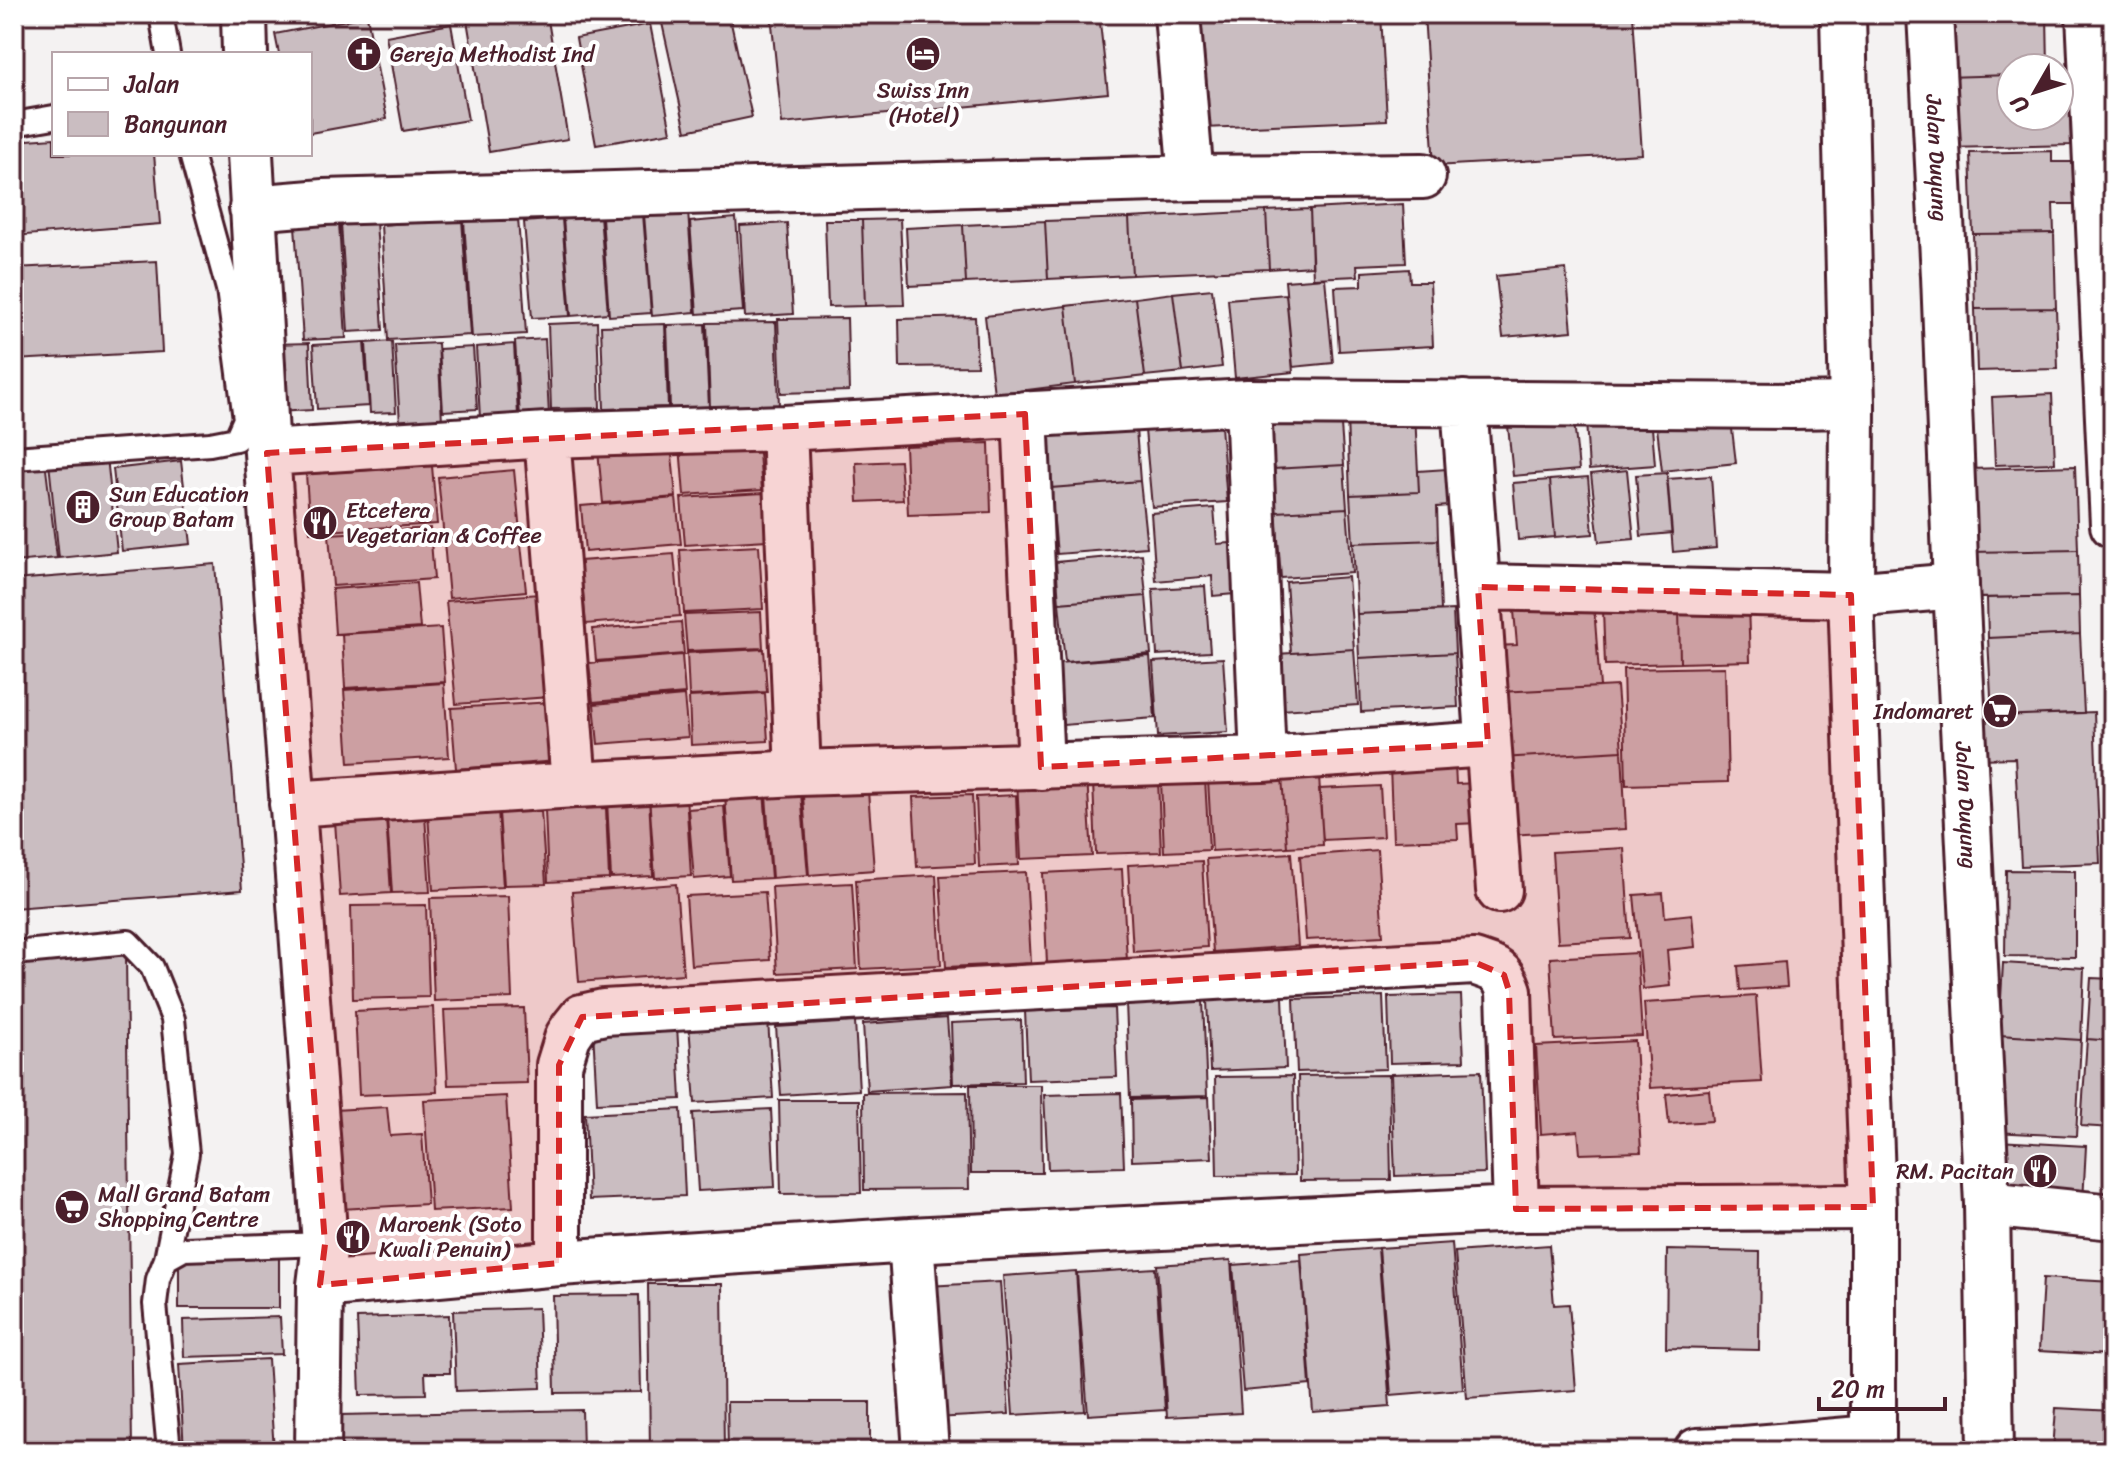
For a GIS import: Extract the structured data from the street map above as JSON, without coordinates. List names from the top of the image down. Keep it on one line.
{"streets":{"main road":["Jalan Duyung"]},"places":{"church":["Gereja Methodist Ind"],"hotel":["Swiss Inn (Hotel)"],"building":["Sun Education Group Batam"],"restaurant":["Etcetera Vegetarian & Coffee","RM. Pacitan","Maroenk (Soto Kwali Penuin)"],"supermarket":["Indomaret","Mall Grand Batam Shopping Centre"]},"legend":["Jalan","Bangunan"],"scale_bar":"20 m","north":"bottom left"}
